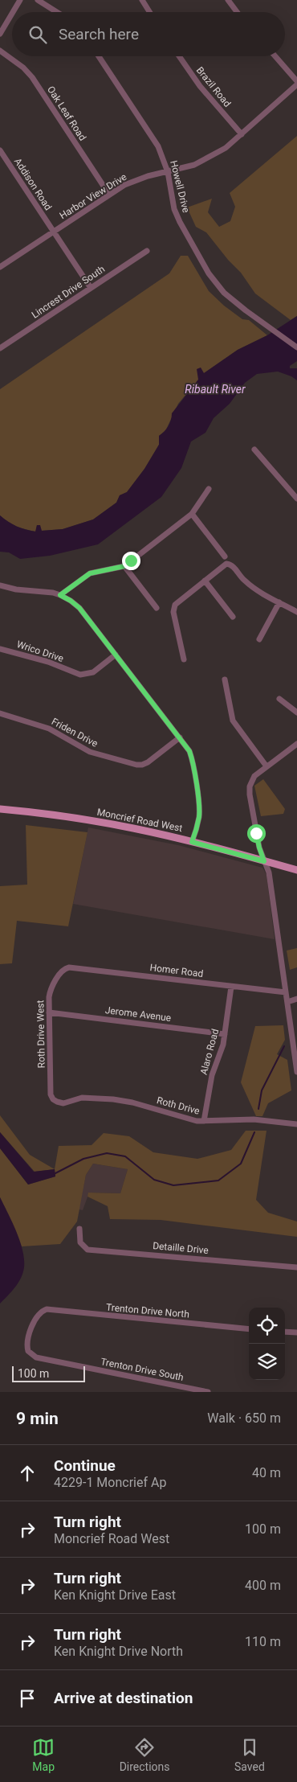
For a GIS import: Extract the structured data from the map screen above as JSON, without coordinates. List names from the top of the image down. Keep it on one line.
{"streets":{"main road":["Moncrief Road West"],"street":["Brazil Road","Oak Leaf Road","Addison Road","Howell Drive","Harbor View Drive","Lincrest Drive South","Wrico Drive","Friden Drive","Homer Road","Jerome Avenue","Roth Drive West","Alaro Road","Roth Drive","Detaille Drive","Trenton Drive North","Trenton Drive South"]},"crossings":[["Brazil Road","Harbor View Drive"],["Oak Leaf Road","Harbor View Drive"],["Addison Road","Harbor View Drive"],["Addison Road","Lincrest Drive South"],["Howell Drive","Harbor View Drive"],["Homer Road","Roth Drive West"],["Homer Road","Alaro Road"],["Jerome Avenue","Roth Drive West"],["Jerome Avenue","Alaro Road"],["Roth Drive West","Roth Drive"],["Alaro Road","Roth Drive"],["Trenton Drive North","Trenton Drive South"]],"water":["Ribault River"],"scale_bar":"100 m","page":{"search":"Search here","scale":"100 m","heading":["9 min","Walk · 650 m"],"list":[["Continue","4229-1 Moncrief Ap","40 m"],["Turn right","Moncrief Road West","100 m"],["Turn right","Ken Knight Drive East","400 m"],["Turn right","Ken Knight Drive North","110 m"],"Arrive at destination"],"nav":["Map","Directions","Saved"]}}
